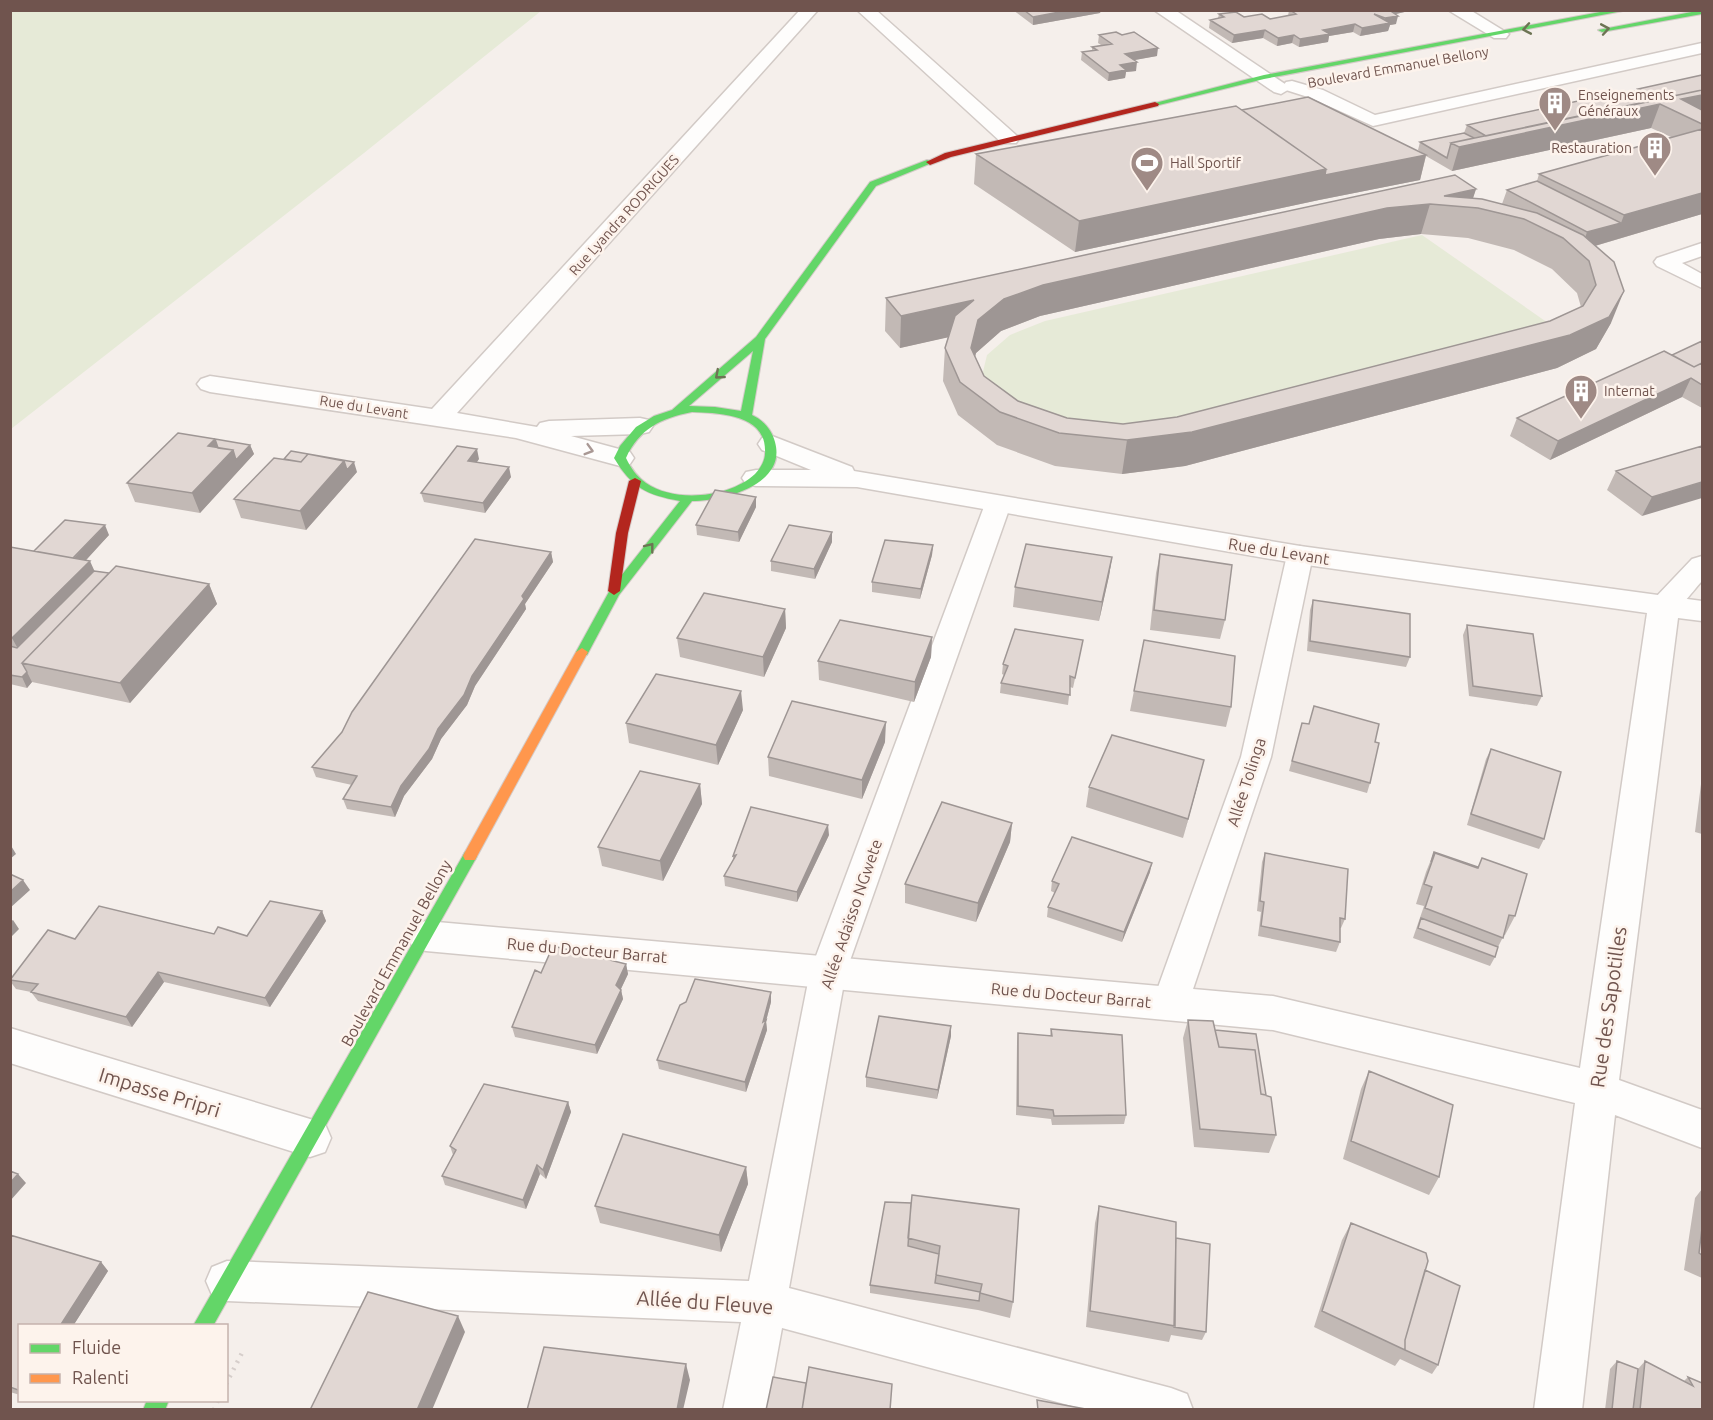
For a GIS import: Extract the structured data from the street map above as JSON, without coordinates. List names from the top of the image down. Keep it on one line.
{"streets":{"street":["Boulevard Emmanuel Bellony","Rue Lyandra RODRIGUES","Rue du Levant","Rue du Docteur Barrat","Rue des Sapotilles","Impasse Pripri"],"lane":["Allée Tolinga","Allée Adaïsso NGwete","Allée du Fleuve"]},"crossings":[["Boulevard Emmanuel Bellony","Rue du Levant"],["Boulevard Emmanuel Bellony","Rue du Docteur Barrat"],["Boulevard Emmanuel Bellony","Impasse Pripri"],["Boulevard Emmanuel Bellony","Allée du Fleuve"],["Rue Lyandra RODRIGUES","Rue du Levant"],["Rue du Levant","Allée Tolinga"],["Rue du Levant","Allée Adaïsso NGwete"],["Rue du Levant","Rue des Sapotilles"],["Allée Tolinga","Rue du Docteur Barrat"],["Allée Adaïsso NGwete","Rue du Docteur Barrat"],["Allée Adaïsso NGwete","Allée du Fleuve"],["Rue du Docteur Barrat","Rue des Sapotilles"]],"places":{"building":["Enseignements Généraux","Restauration","Internat"],"sports":["Hall Sportif"]},"legend":["Fluide","Ralenti"]}
